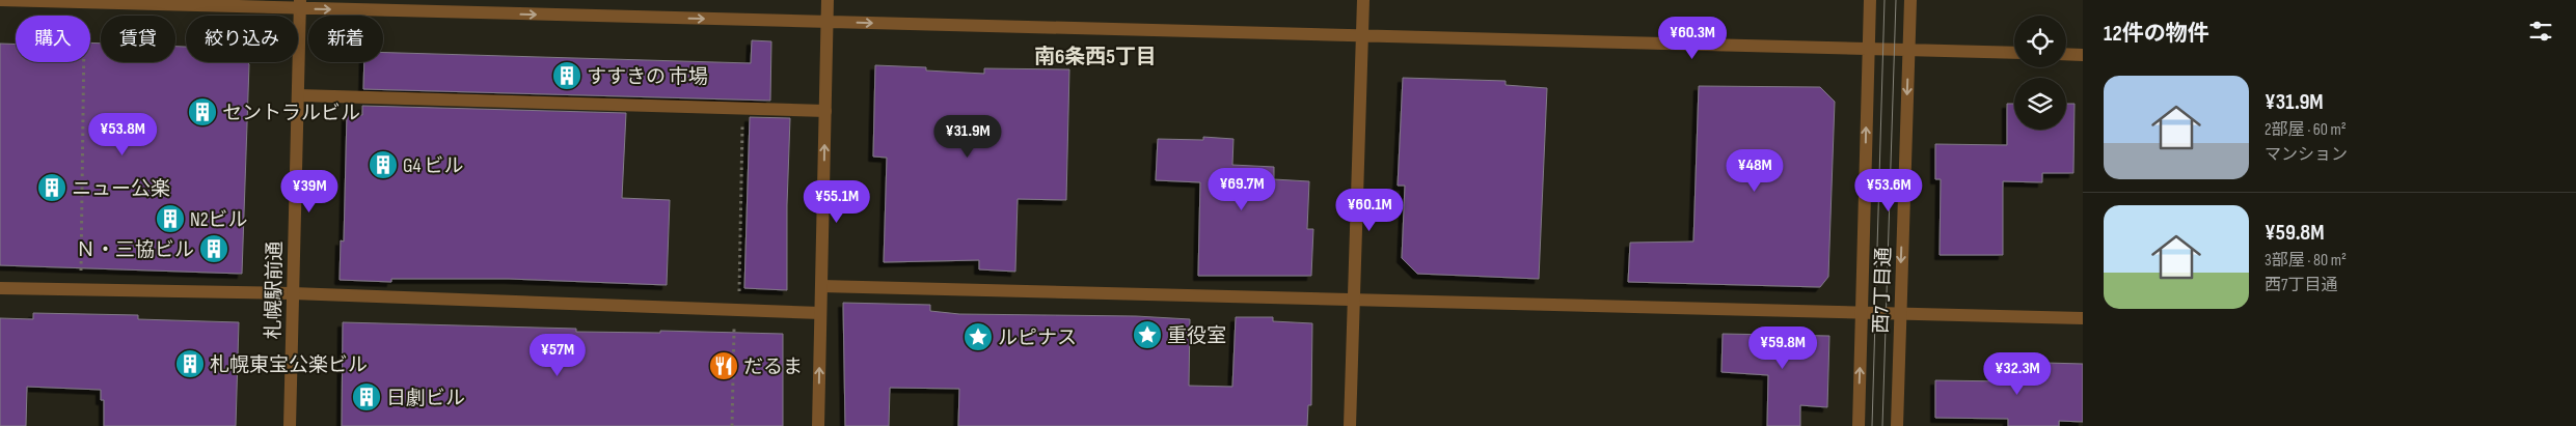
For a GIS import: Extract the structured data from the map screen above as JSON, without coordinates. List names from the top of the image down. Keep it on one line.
{"streets":{"street":["札幌駅前通","西7丁目通"]},"districts":["南6条西5丁目"],"places":{"building":["すすきの 市場","セントラルビル","G4 ビル","ニュー公楽","N2ビル","Ｎ・三協ビル","札幌東宝公楽ビル","日劇ビル"],"place":["重役室","ルピナス"],"restaurant":["だるま"]},"page":{"heading":"12件の物件","chip":["購入","賃貸","絞り込み","新着"],"price":["¥60.3M","¥53.8M","¥31.9M","¥48M","¥69.7M","¥53.6M","¥39M","¥55.1M","¥60.1M","¥59.8M","¥57M","¥32.3M"],"list":[{"name":"¥31.9M","note":"2部屋 · 60 m² · マンション"},{"name":"¥59.8M","note":"3部屋 · 80 m² · 西7丁目通"}]}}
